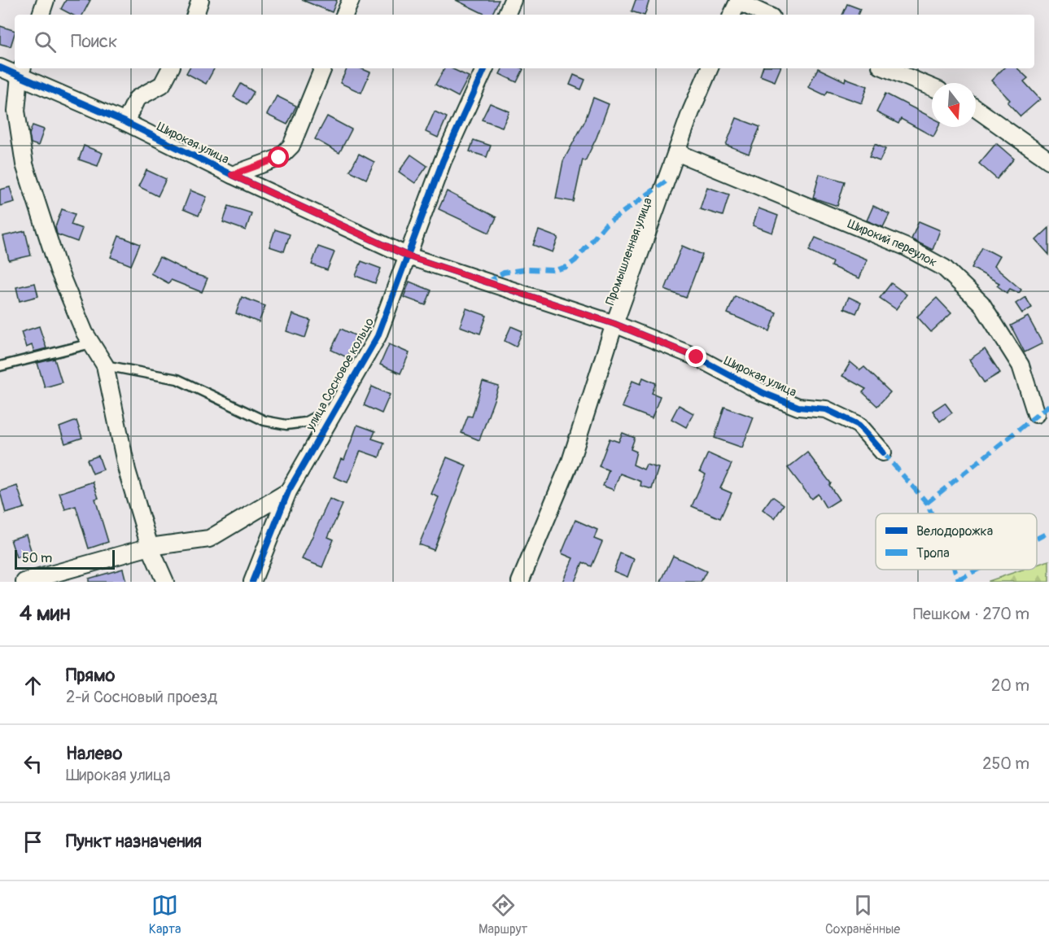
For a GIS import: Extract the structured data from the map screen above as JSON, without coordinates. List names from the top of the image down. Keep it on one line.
{"streets":{"street":["Широкая улица","Широкий переулок","Промышленная улица","улица Сосновое кольцо"]},"crossings":[["Широкая улица","Промышленная улица"],["Широкая улица","улица Сосновое кольцо"],["Широкий переулок","Промышленная улица"]],"legend":["Велодорожка","Тропа"],"scale_bar":"50 m","north":"bottom","page":{"search":"Поиск","scale":"50 m","heading":["4 мин","Пешком · 270 m"],"list":[["Прямо","2-й Сосновый проезд","20 m"],["Налево","Широкая улица","250 m"],"Пункт назначения"],"nav":["Карта","Маршрут","Сохранённые"]}}
